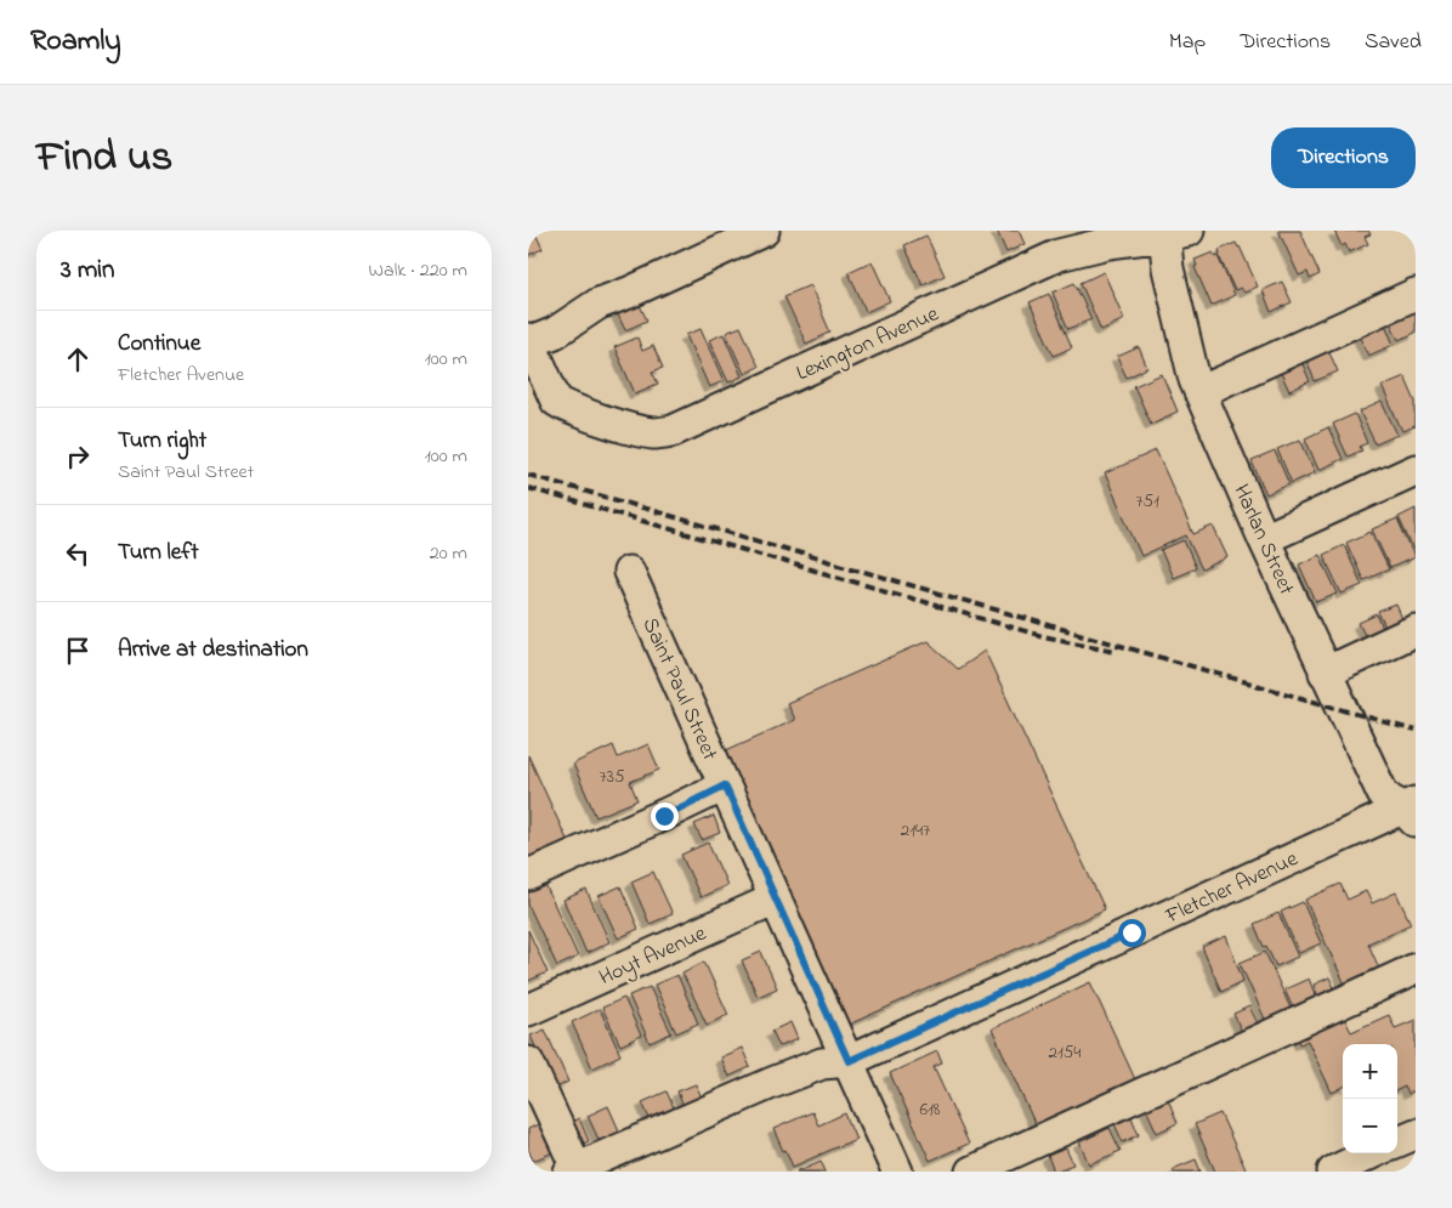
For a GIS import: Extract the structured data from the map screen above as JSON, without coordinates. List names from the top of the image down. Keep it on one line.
{"streets":{"street":["Lexington Avenue","Harlan Street","Saint Paul Street","Fletcher Avenue","Hoyt Avenue"]},"crossings":[["Lexington Avenue","Harlan Street"],["Harlan Street","Fletcher Avenue"],["Saint Paul Street","Fletcher Avenue"],["Saint Paul Street","Hoyt Avenue"]],"house_numbers":["751","735","2147","2154","618"],"page":{"header":"Roamly","nav":["Map","Directions","Saved"],"title":"Find us","buttons":"Directions","heading":["3 min","Walk · 220 m"],"list":[["Continue","Fletcher Avenue","100 m"],["Turn right","Saint Paul Street","100 m"],["Turn left","20 m"],"Arrive at destination"],"map_buttons":["+","−"]}}
